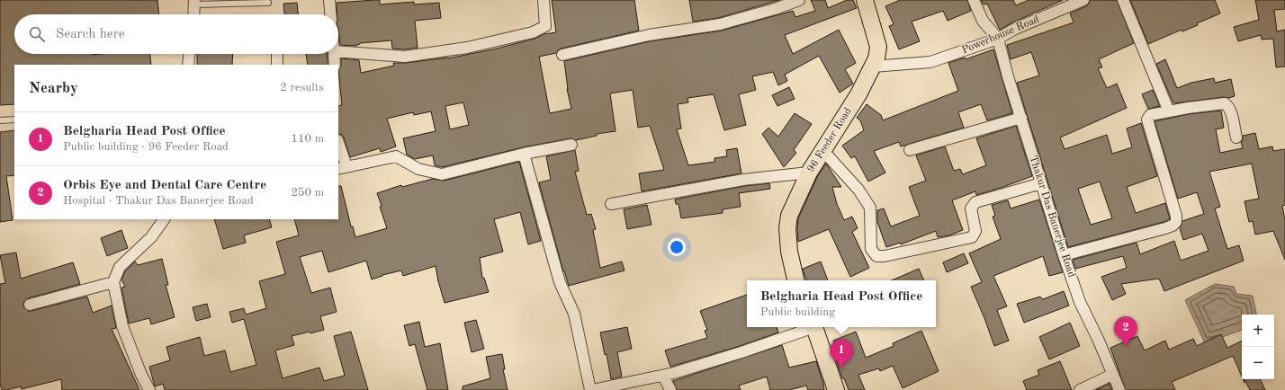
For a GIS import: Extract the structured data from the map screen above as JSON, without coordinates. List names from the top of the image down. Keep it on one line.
{"streets":{"main road":["96 Feeder Road"],"street":["Powerhouse Road","Thakur Das Banerjee Road"]},"crossings":[["Powerhouse Road","96 Feeder Road"],["Powerhouse Road","Thakur Das Banerjee Road"]],"page":{"search":"Search here","heading":["Nearby","2 results"],"list":[{"mark":"1","name":"Belgharia Head Post Office","note":"Public building · 96 Feeder Road","value":"110 m"},{"mark":"2","name":"Orbis Eye and Dental Care Centre","note":"Hospital · Thakur Das Banerjee Road","value":"250 m"}],"popup":["Belgharia Head Post Office","Public building"],"map_buttons":["+","−"],"pins":["2","1"]}}
